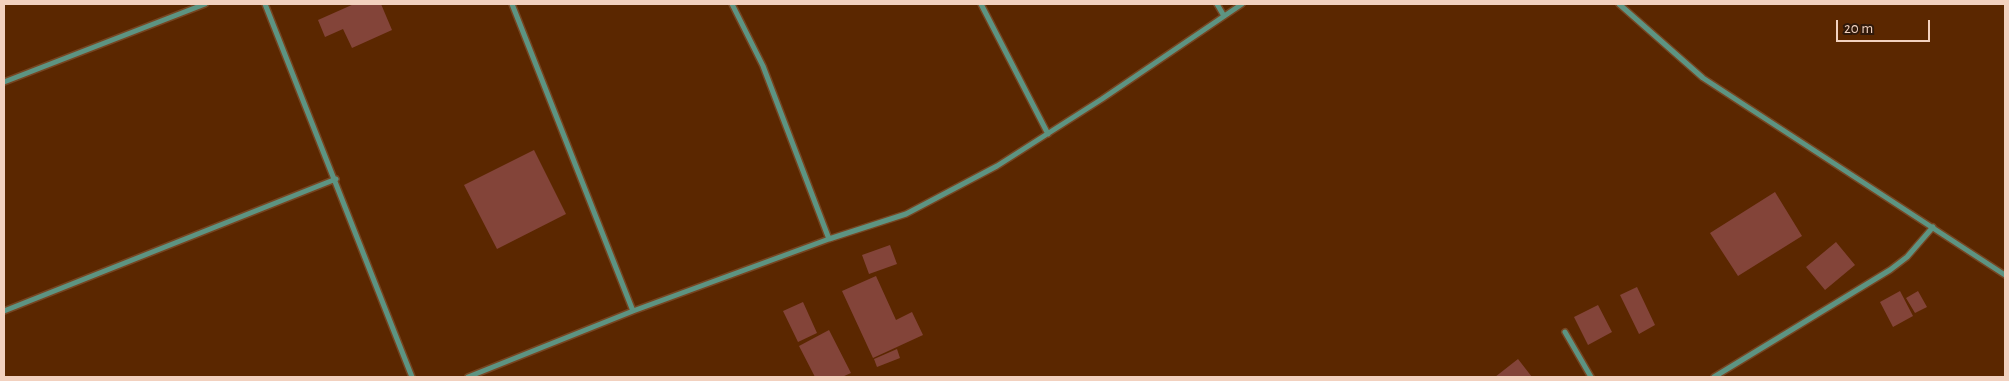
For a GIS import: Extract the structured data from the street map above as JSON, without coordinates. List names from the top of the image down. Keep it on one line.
{"scale_bar":"20 m"}
